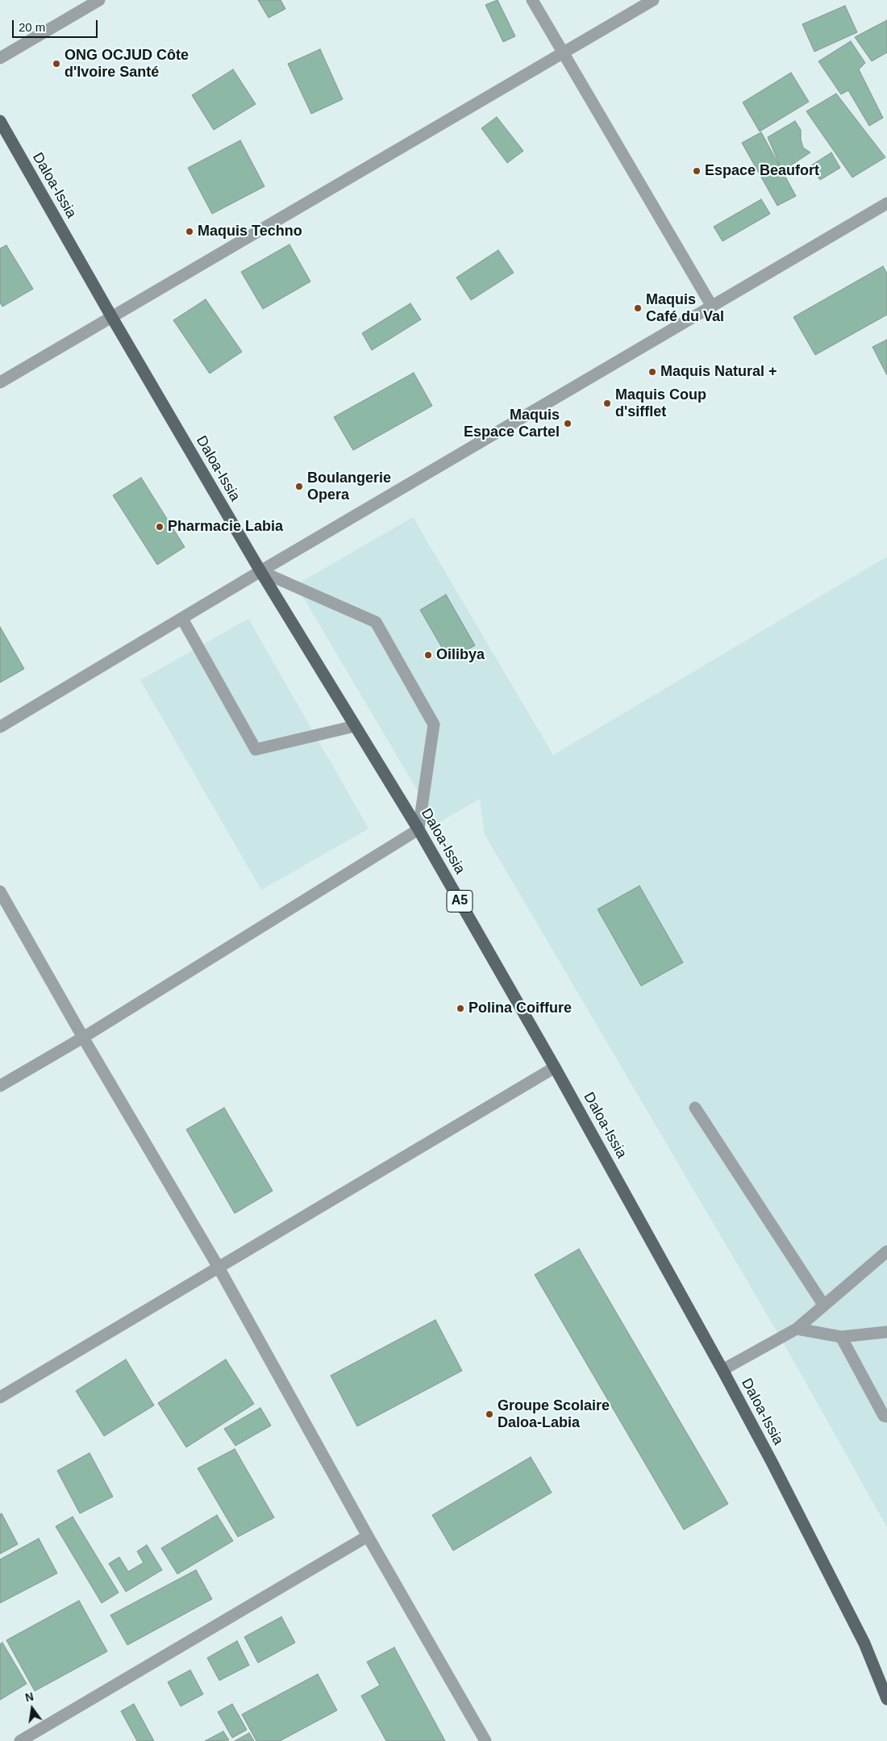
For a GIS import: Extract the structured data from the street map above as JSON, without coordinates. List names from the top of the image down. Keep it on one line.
{"streets":{"main road":["Daloa-Issia","A5"]},"places":["ONG OCJUD Côte d'Ivoire Santé","Espace Beaufort","Maquis Techno","Maquis Café du Val","Maquis Natural +","Maquis Coup d'sifflet","Maquis Espace Cartel","Boulangerie Opera","Pharmacie Labia","Oilibya","Polina Coiffure","Groupe Scolaire Daloa-Labia"],"scale_bar":"20 m","north":"top"}
